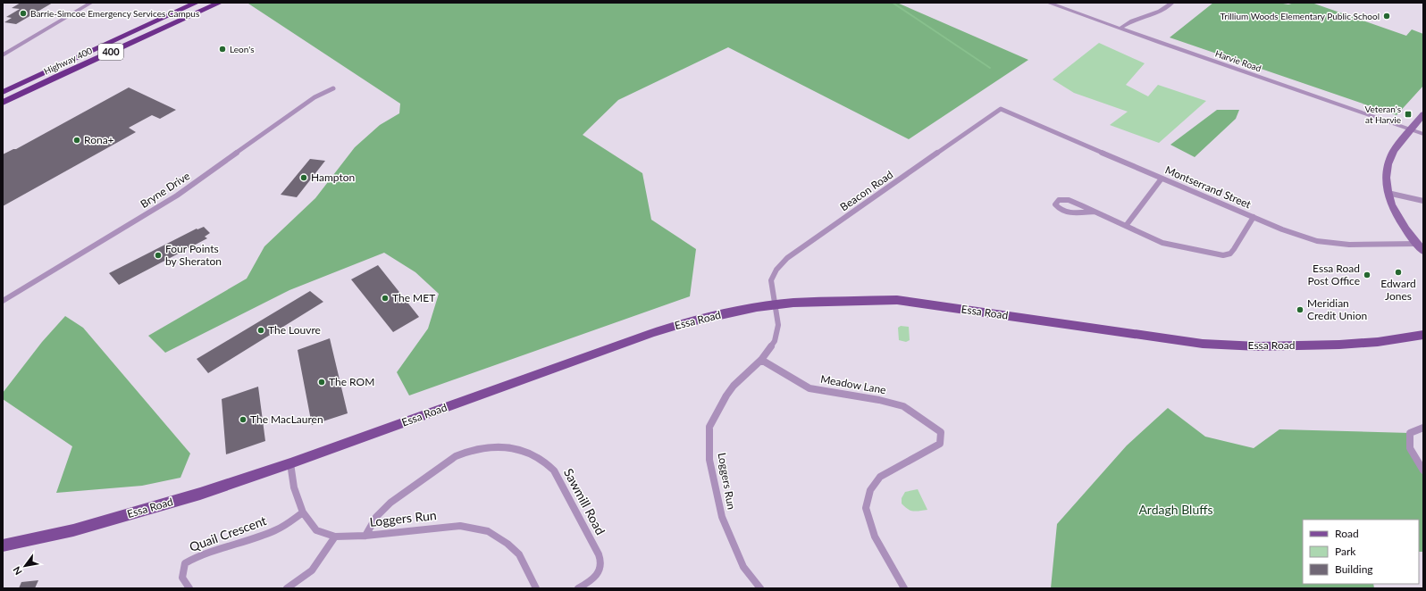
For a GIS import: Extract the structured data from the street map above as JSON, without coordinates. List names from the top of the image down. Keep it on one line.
{"streets":{"highway":["400","Highway 400"],"main road":["Essa Road"],"street":["Harvie Road","Montserrand Street","Bryne Drive","Beacon Road","Meadow Lane","Loggers Run","Sawmill Road","Quail Crescent"]},"crossings":[["Montserrand Street","Beacon Road"],["Beacon Road","Essa Road"],["Beacon Road","Loggers Run"],["Essa Road","Loggers Run"],["Meadow Lane","Loggers Run"],["Loggers Run","Sawmill Road"],["Loggers Run","Quail Crescent"]],"parks":["Ardagh Bluffs"],"places":{"other":["Barrie-Simcoe Emergency Services Campus","Trillium Woods Elementary Public School","Leon's","Rona+","Hampton","Four Points by Sheraton","Edward Jones","Essa Road Post Office","The MET","Meridian Credit Union","The Louvre","The ROM","The MacLauren"],"transit":["Veteran's at Harvie"]},"legend":["Road","Park","Building"],"north":"bottom left"}
